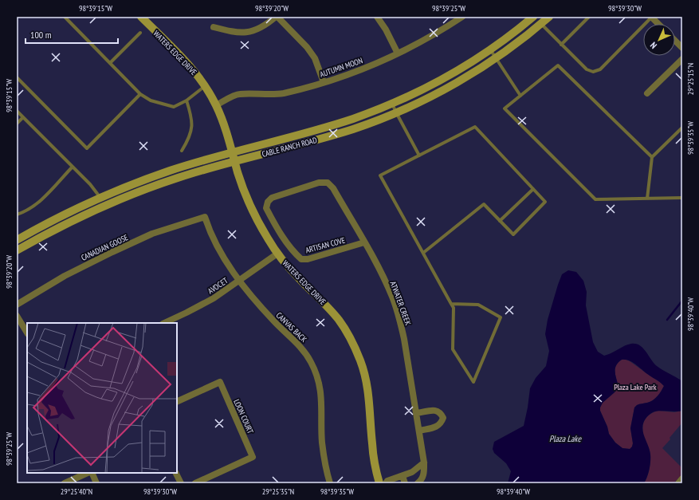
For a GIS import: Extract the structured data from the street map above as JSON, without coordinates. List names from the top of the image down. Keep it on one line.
{"streets":{"street":["WATERS EDGE DRIVE","AUTUMN MOON","CABLE RANCH ROAD","ARTISAN COVE","CANADIAN GOOSE","AVOCET","ATWATER CREEK","CANVAS BACK","LOON COURT"]},"crossings":[["WATERS EDGE DRIVE","AUTUMN MOON"],["WATERS EDGE DRIVE","CABLE RANCH ROAD"],["WATERS EDGE DRIVE","AVOCET"],["ARTISAN COVE","ATWATER CREEK"],["CANADIAN GOOSE","CANVAS BACK"],["AVOCET","CANVAS BACK"]],"water":["Plaza Lake"],"parks":["Plaza Lake Park"],"scale_bar":"100 m","north":"bottom left","coordinates":["98°39'15\"W","98°39'20\"W","98°39'25\"W","98°39'30\"W","29°25'15\"N","98°39'35\"W","98°39'40\"W","29°25'40\"N","29°25'35\"N"]}
